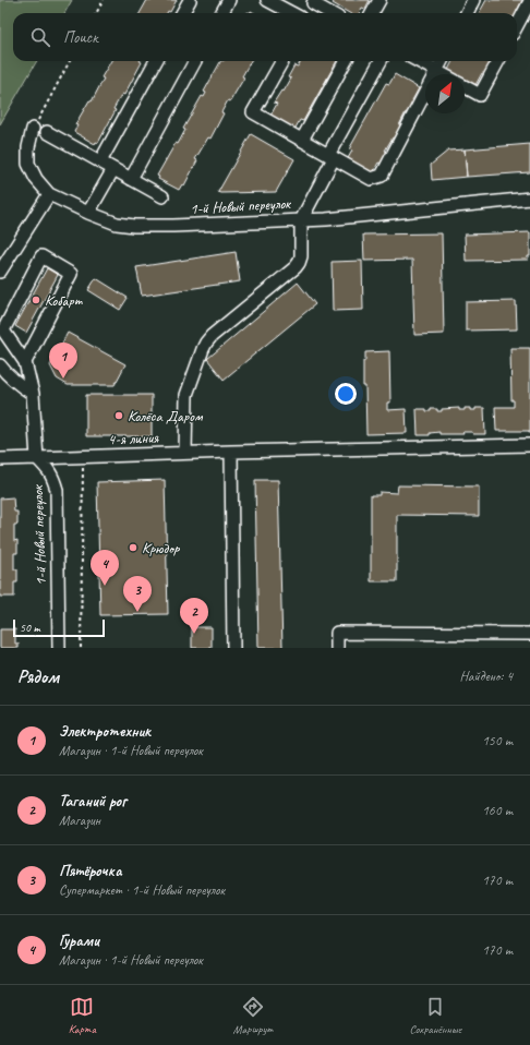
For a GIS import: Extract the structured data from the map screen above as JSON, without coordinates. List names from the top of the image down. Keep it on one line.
{"streets":{"street":["1-й Новый переулок","4-я линия"]},"crossings":[["1-й Новый переулок","4-я линия"]],"places":["Кобарт","Колёса Даром","Крюдор"],"scale_bar":"50 m","north":"top right","page":{"search":"Поиск","pins":["1","4","3","2"],"scale":"50 m","heading":["Рядом","Найдено: 4"],"list":[{"mark":"1","name":"Электротехник","note":"Магазин · 1-й Новый переулок","value":"150 m"},{"mark":"2","name":"Таганий рог","note":"Магазин","value":"160 m"},{"mark":"3","name":"Пятёрочка","note":"Супермаркет · 1-й Новый переулок","value":"170 m"},{"mark":"4","name":"Гурами","note":"Магазин · 1-й Новый переулок","value":"170 m"}],"nav":["Карта","Маршрут","Сохранённые"]}}
